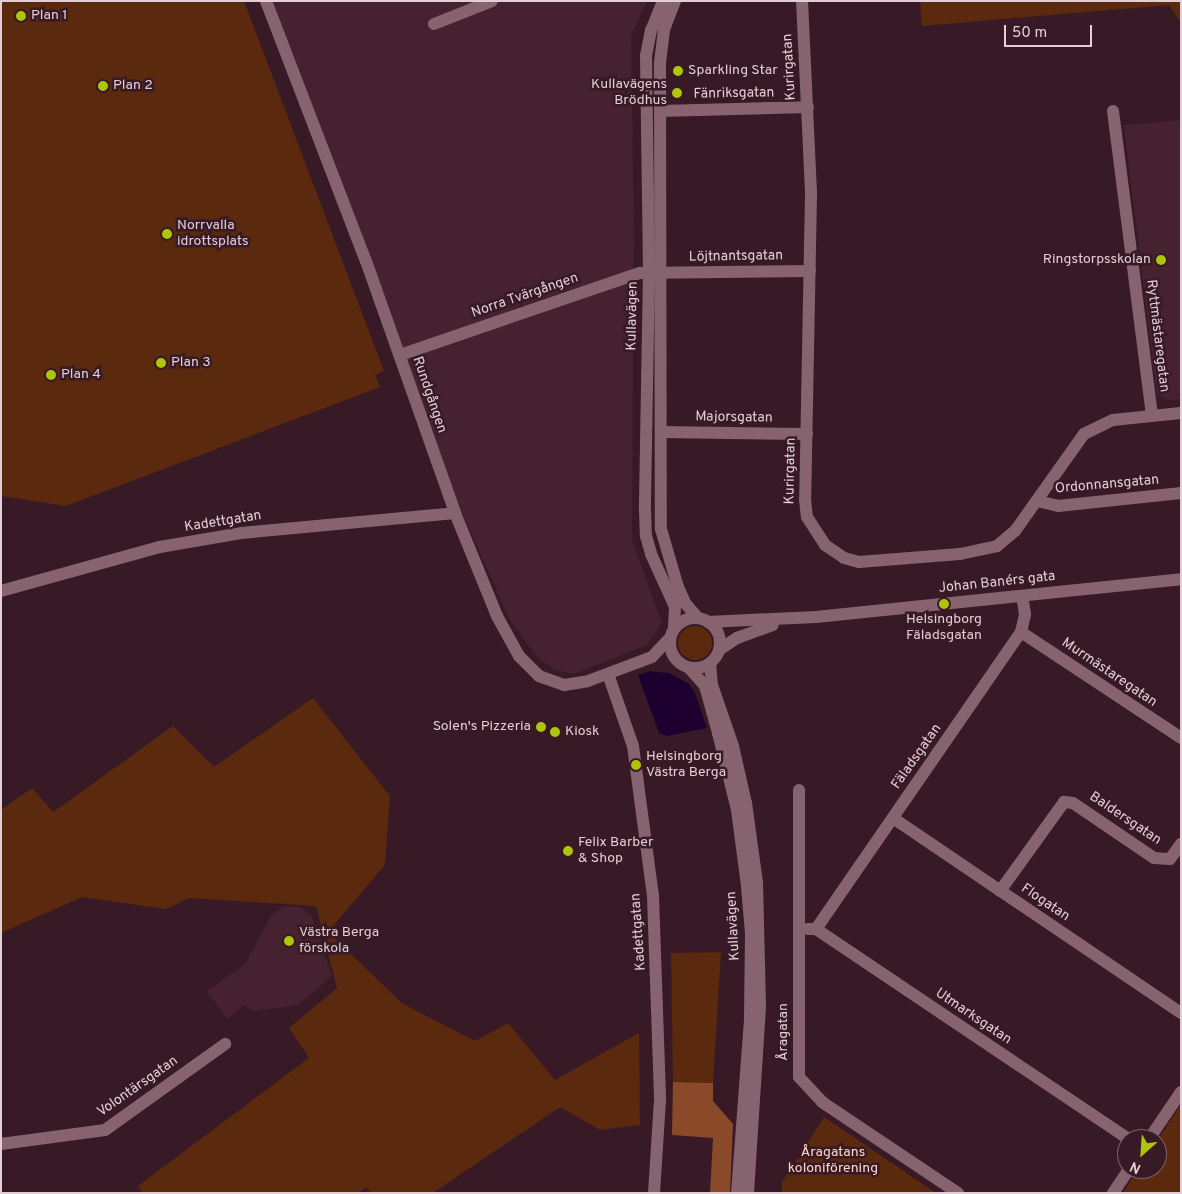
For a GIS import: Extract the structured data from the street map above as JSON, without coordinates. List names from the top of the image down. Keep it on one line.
{"streets":{"street":["Kurirgatan","Fänriksgatan","Löjtnantsgatan","Norra Tvärgången","Kullavägen","Ryttmästaregatan","Rundgången","Majorsgatan","Ordonnansgatan","Kadettgatan","Johan Banérs gata","Murmästaregatan","Fäladsgatan","Baldersgatan","Flogatan","Utmarksgatan","Åragatan","Volontärsgatan"]},"crossings":[["Kurirgatan","Fänriksgatan"],["Kurirgatan","Löjtnantsgatan"],["Kurirgatan","Ryttmästaregatan"],["Kurirgatan","Majorsgatan"],["Kurirgatan","Ordonnansgatan"],["Fänriksgatan","Kullavägen"],["Löjtnantsgatan","Norra Tvärgången"],["Löjtnantsgatan","Kullavägen"],["Norra Tvärgången","Kullavägen"],["Norra Tvärgången","Rundgången"],["Kullavägen","Rundgången"],["Kullavägen","Majorsgatan"],["Kullavägen","Johan Banérs gata"],["Rundgången","Kadettgatan"],["Rundgången","Johan Banérs gata"],["Johan Banérs gata","Fäladsgatan"],["Murmästaregatan","Fäladsgatan"],["Fäladsgatan","Flogatan"],["Fäladsgatan","Utmarksgatan"],["Baldersgatan","Flogatan"]],"parks":["Åragatans koloniförening"],"places":["Plan 1","Sparkling Star","Plan 2","Kullavägens Brödhus","Norrvalla idrottsplats","Ringstorpsskolan","Plan 3","Plan 4","Helsingborg Fäladsgatan","Solen's Pizzeria","Kiosk","Helsingborg Västra Berga","Felix Barber & Shop","Västra Berga förskola"],"scale_bar":"50 m","north":"bottom left"}
